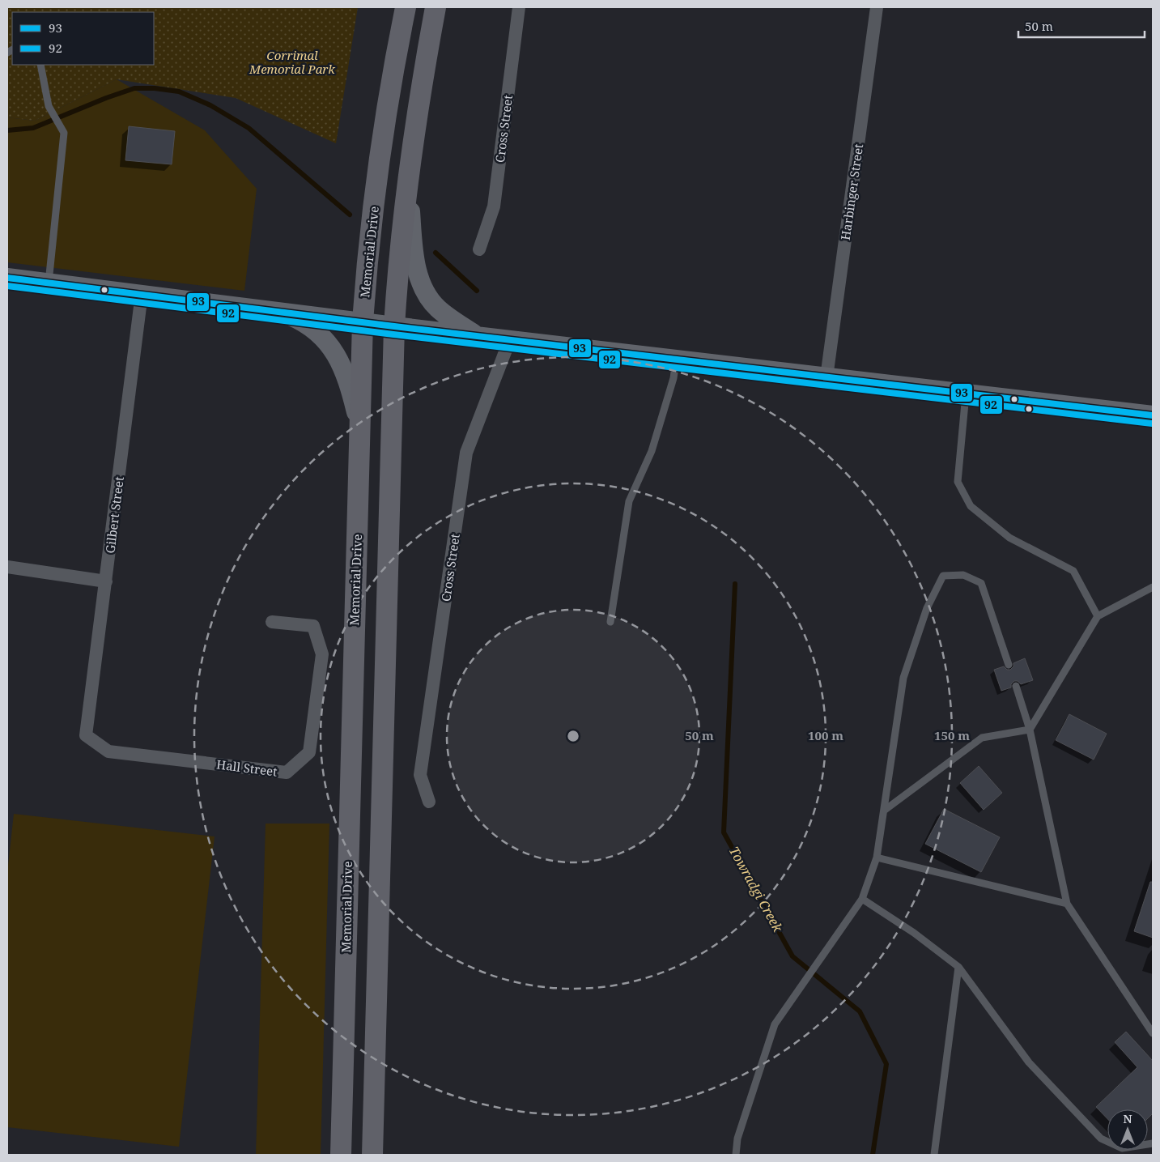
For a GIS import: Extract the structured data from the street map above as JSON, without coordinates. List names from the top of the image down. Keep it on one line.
{"streets":{"main road":["Memorial Drive"],"street":["Cross Street","Harbinger Street","Gilbert Street","Hall Street"]},"crossings":[["Gilbert Street","Hall Street"]],"water":["Towradgi Creek"],"parks":["Corrimal Memorial Park"],"lines":["transit line 93","transit line 92"],"legend":["93","92"],"scale_bar":"50 m","north":"top","rings":["50 m","100 m","150 m"]}
